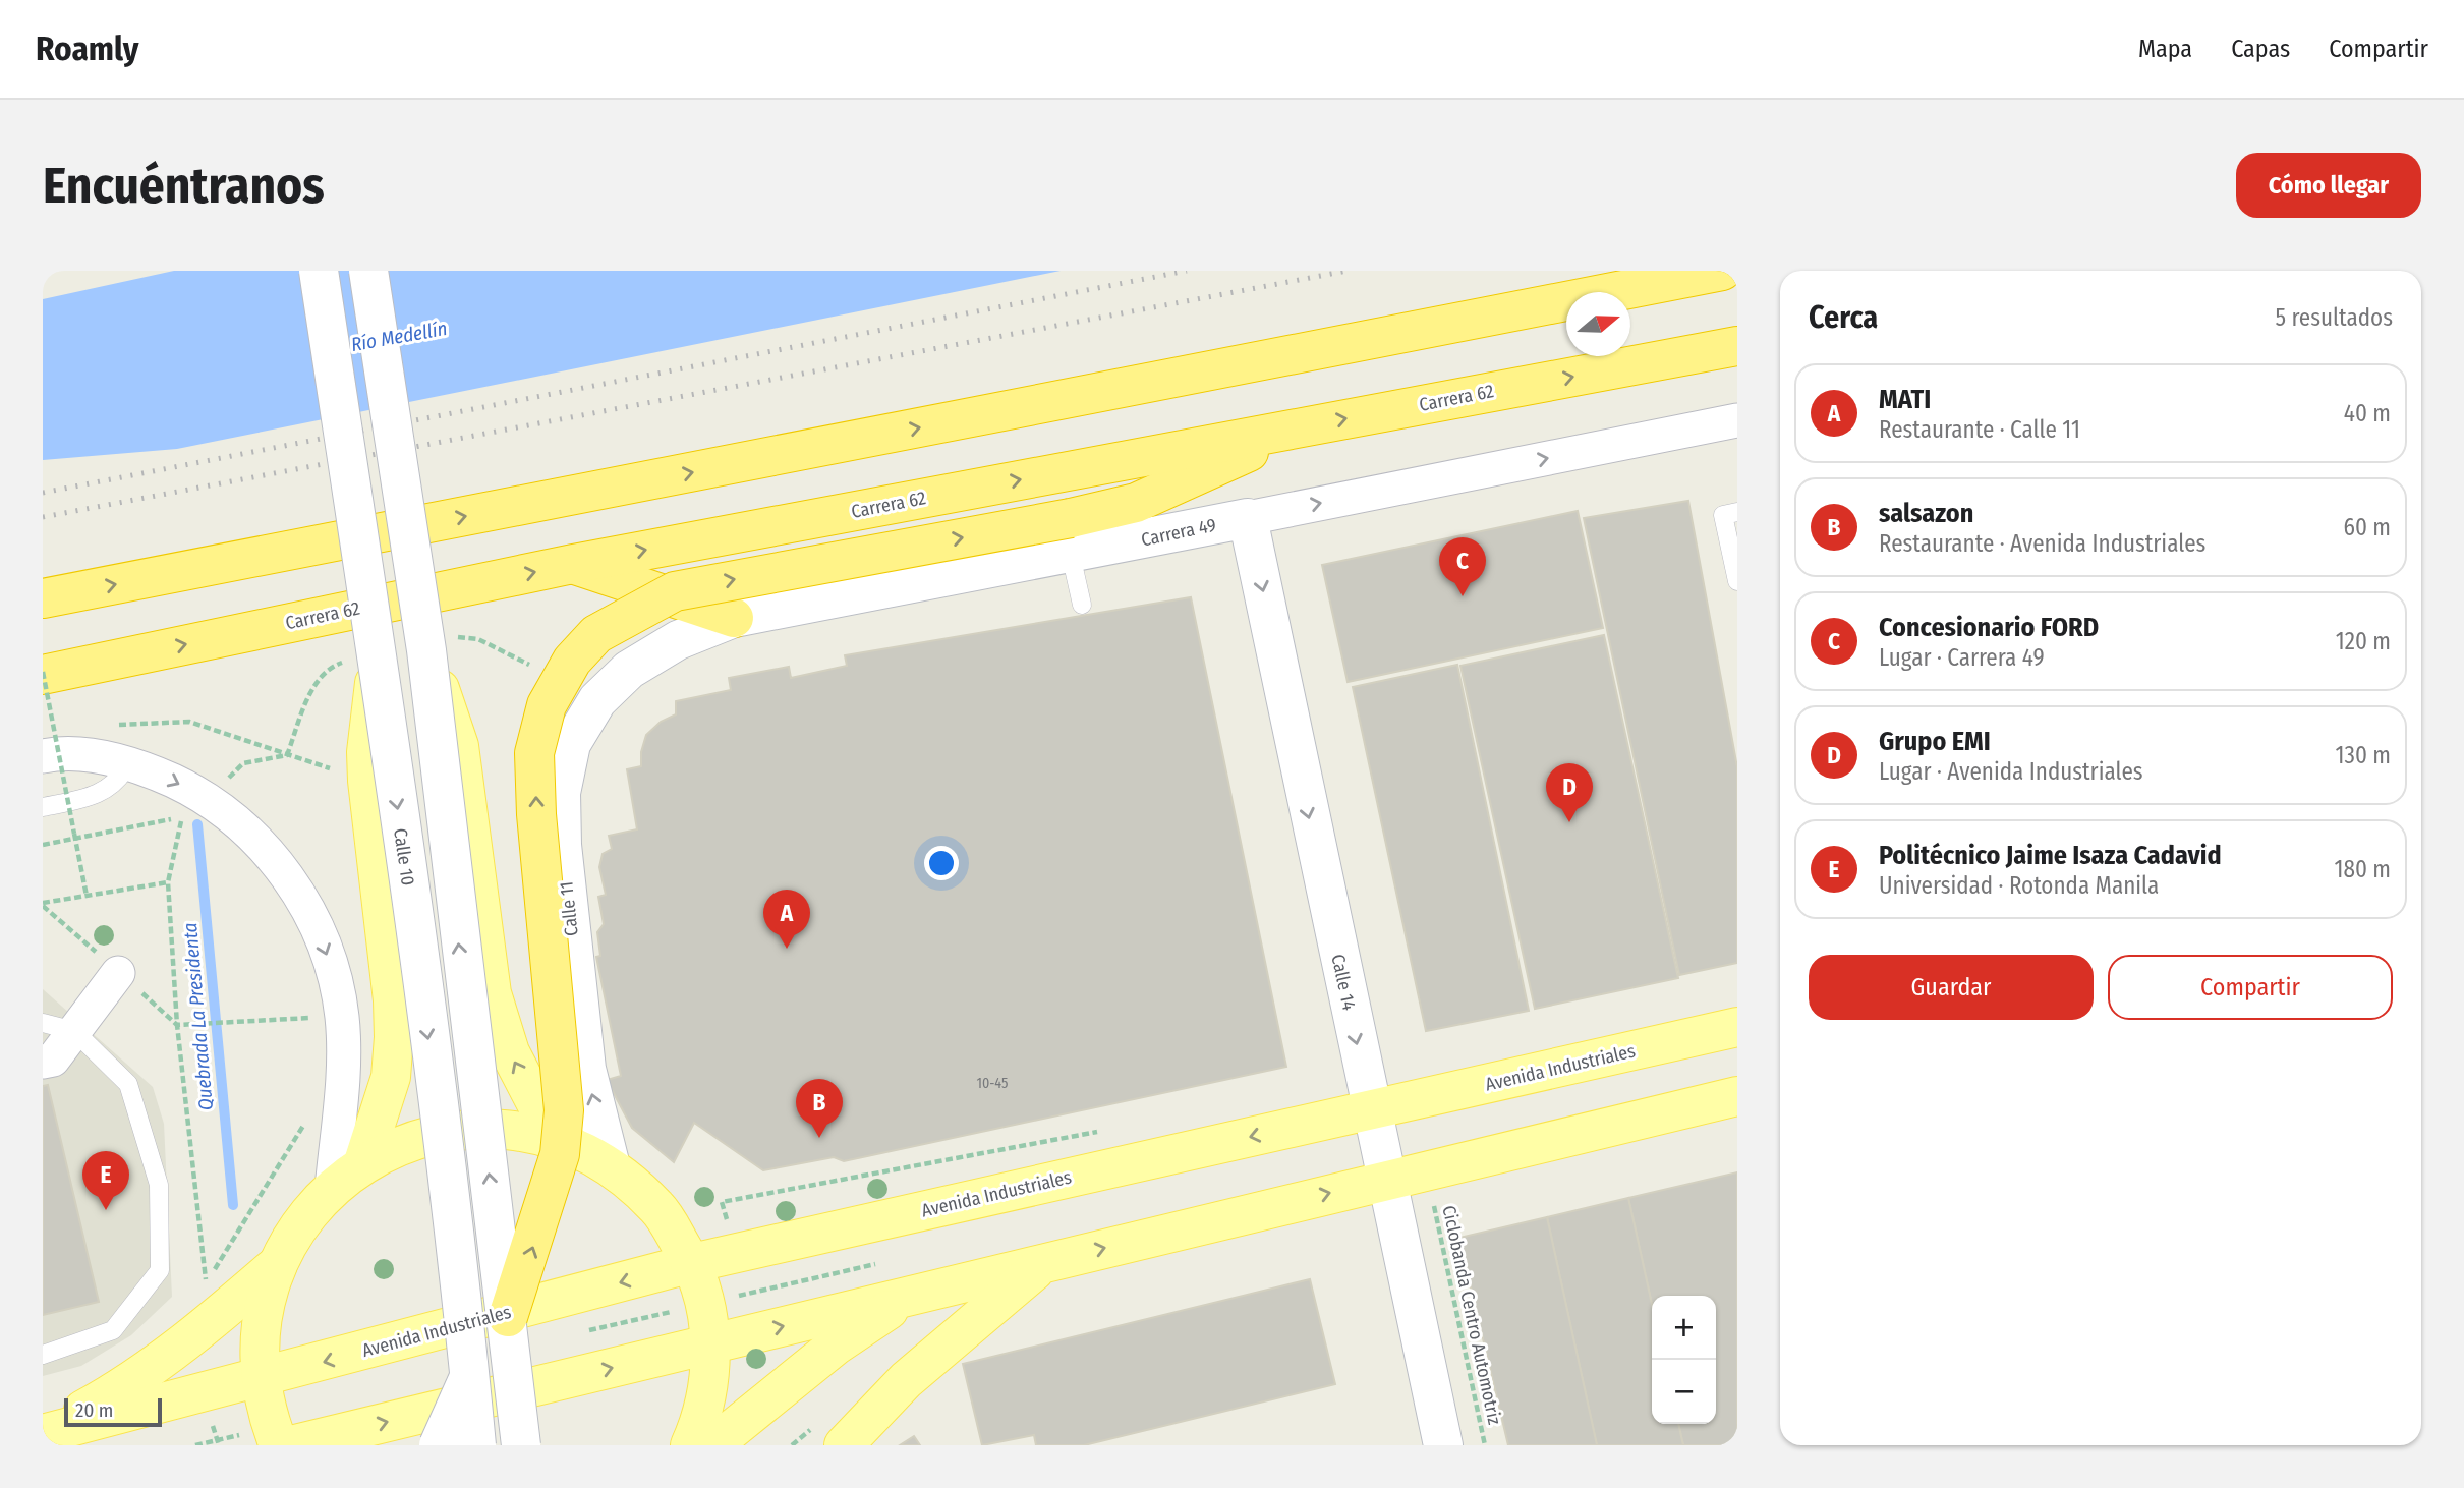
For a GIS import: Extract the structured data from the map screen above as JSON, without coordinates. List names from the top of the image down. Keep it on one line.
{"streets":{"highway":["Carrera 62"],"main road":["Carrera 49","Calle 10","Calle 11","Calle 14","Avenida Industriales"],"path":["Ciclobanda Centro Automotriz"]},"crossings":[["Carrera 49","Calle 11"],["Carrera 49","Calle 14"],["Calle 14","Avenida Industriales"],["Calle 14","Ciclobanda Centro Automotriz"]],"one_way":["Carrera 49","Calle 14"],"water":["Río Medellín","Quebrada La Presidenta"],"house_numbers":["10-45"],"scale_bar":"20 m","north":"right","page":{"header":"Roamly","nav":["Mapa","Capas","Compartir"],"buttons":["Cómo llegar",["Guardar","Compartir"]],"title":"Encuéntranos","heading":["Cerca","5 resultados"],"list":[{"mark":"A","name":"MATI","note":"Restaurante · Calle 11","value":"40 m"},{"mark":"B","name":"salsazon","note":"Restaurante · Avenida Industriales","value":"60 m"},{"mark":"C","name":"Concesionario FORD","note":"Lugar · Carrera 49","value":"120 m"},{"mark":"D","name":"Grupo EMI","note":"Lugar · Avenida Industriales","value":"130 m"},{"mark":"E","name":"Politécnico Jaime Isaza Cadavid","note":"Universidad · Rotonda Manila","value":"180 m"}],"pins":["C","D","A","B","E"],"map_buttons":["+","−"],"scale":"20 m"}}
